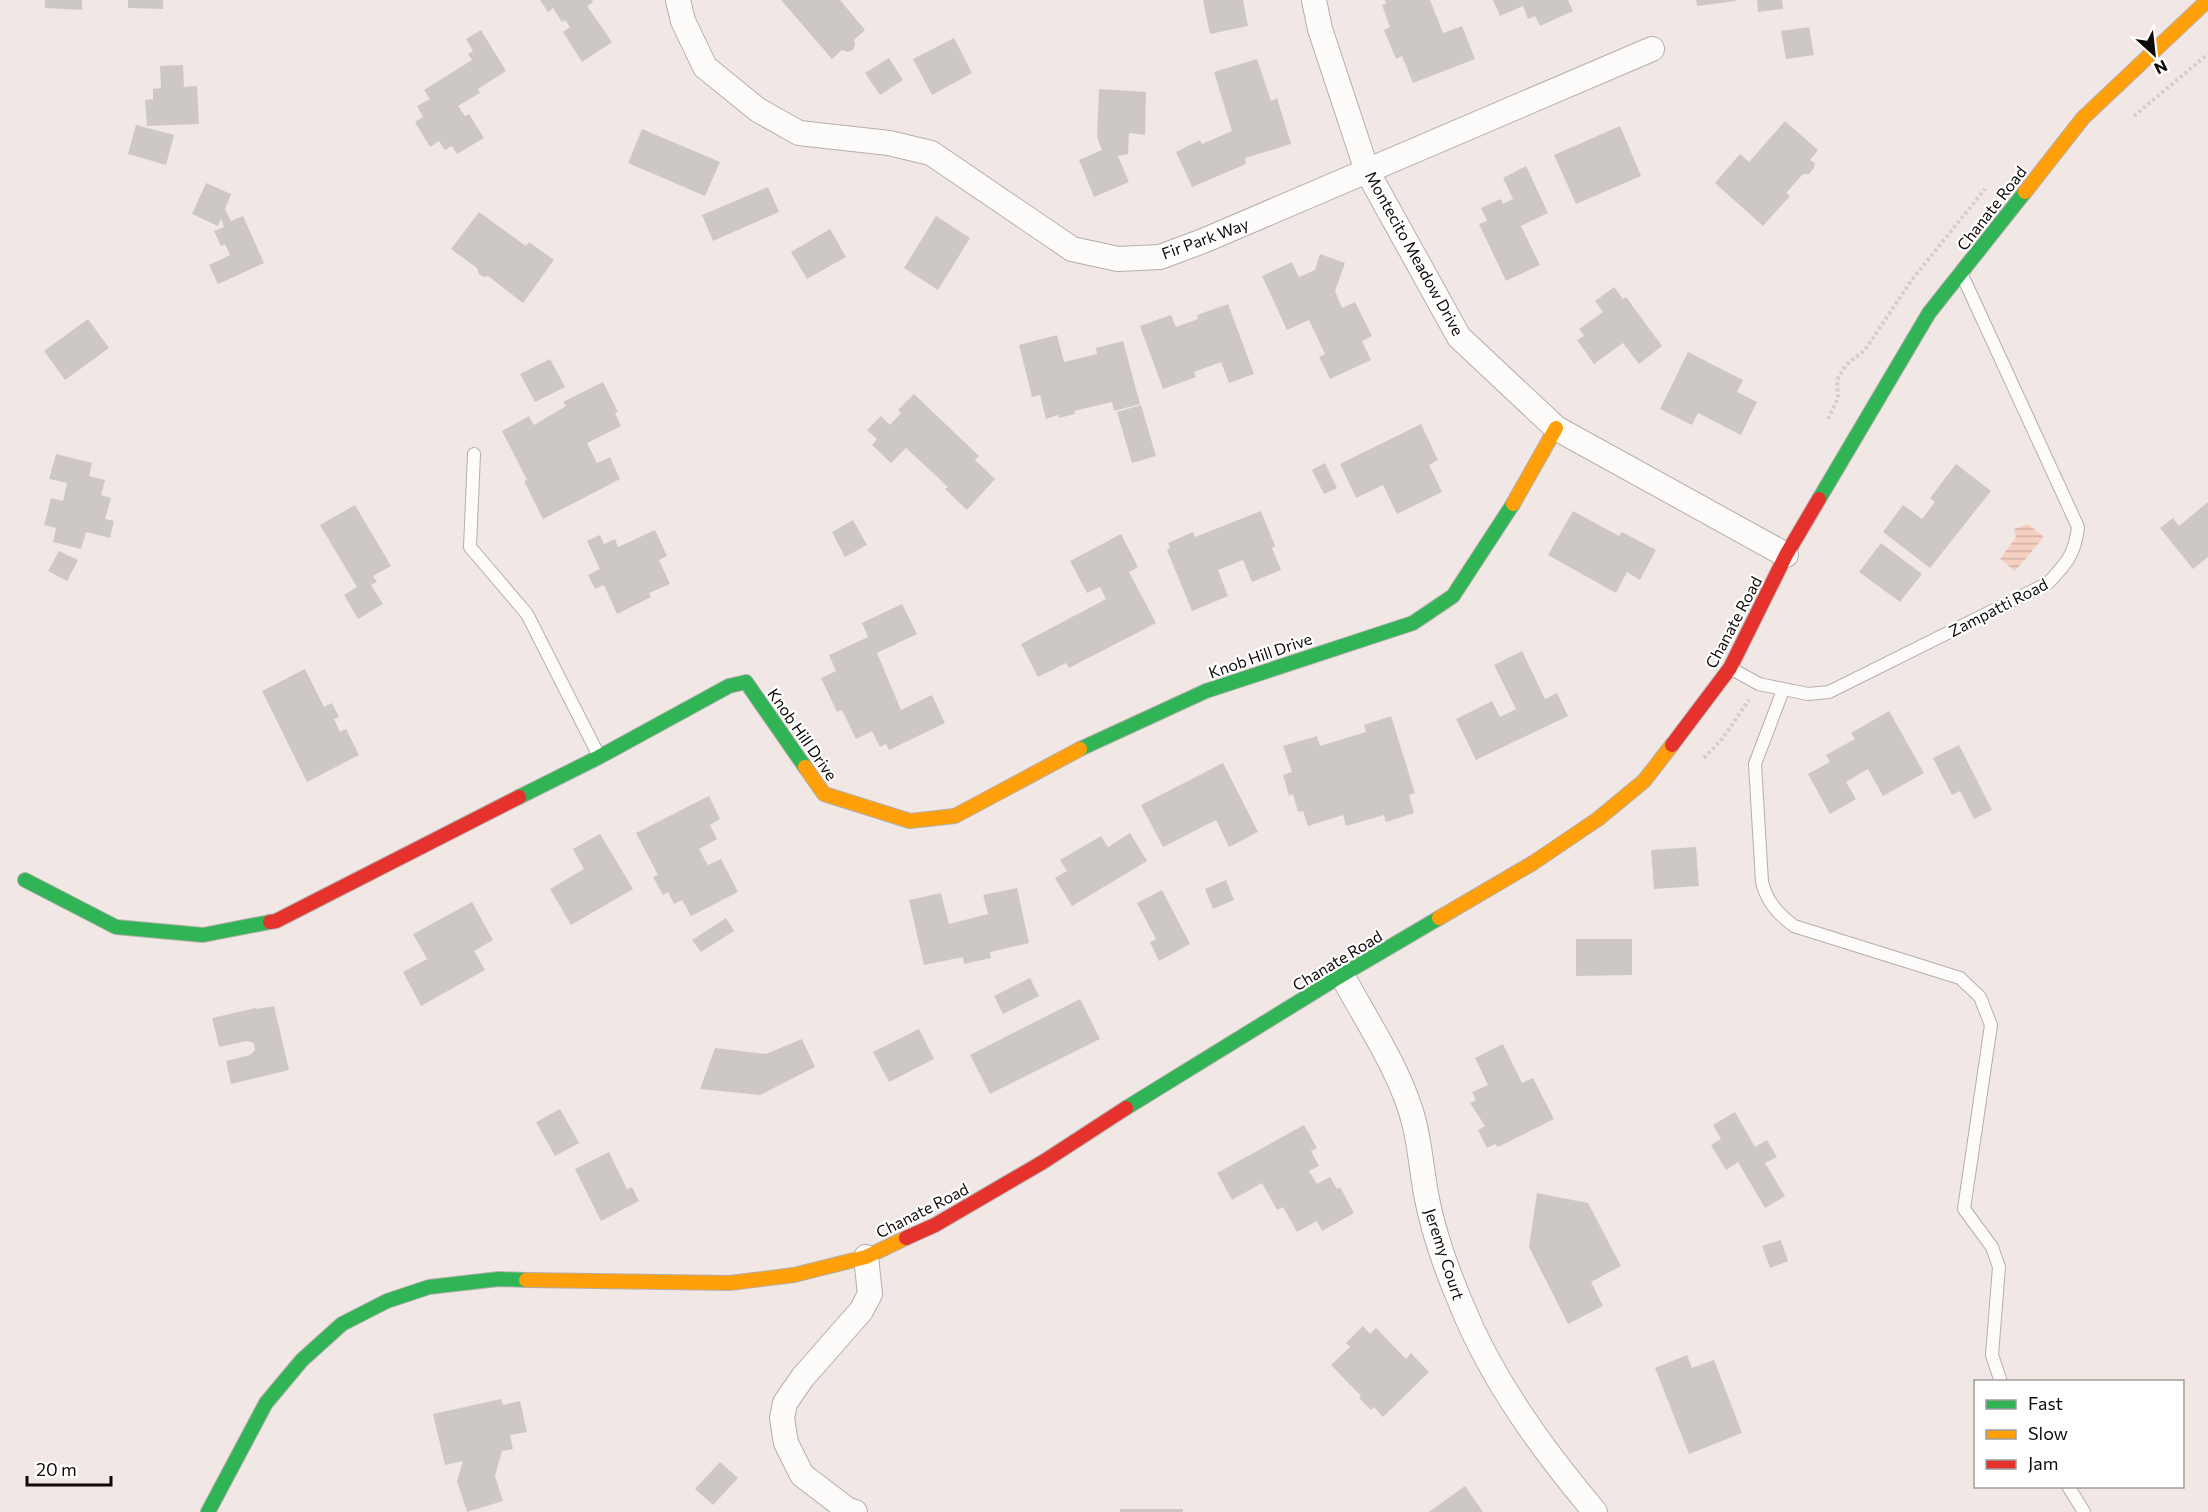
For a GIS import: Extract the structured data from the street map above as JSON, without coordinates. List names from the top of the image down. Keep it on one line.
{"streets":{"street":["Chanate Road","Fir Park Way","Montecito Meadow Drive","Knob Hill Drive","Jeremy Court"],"lane":["Zampatti Road"]},"crossings":[["Chanate Road","Montecito Meadow Drive"],["Chanate Road","Zampatti Road"],["Chanate Road","Jeremy Court"],["Fir Park Way","Montecito Meadow Drive"],["Montecito Meadow Drive","Knob Hill Drive"]],"legend":["Fast","Slow","Jam"],"scale_bar":"20 m","north":"bottom right"}
